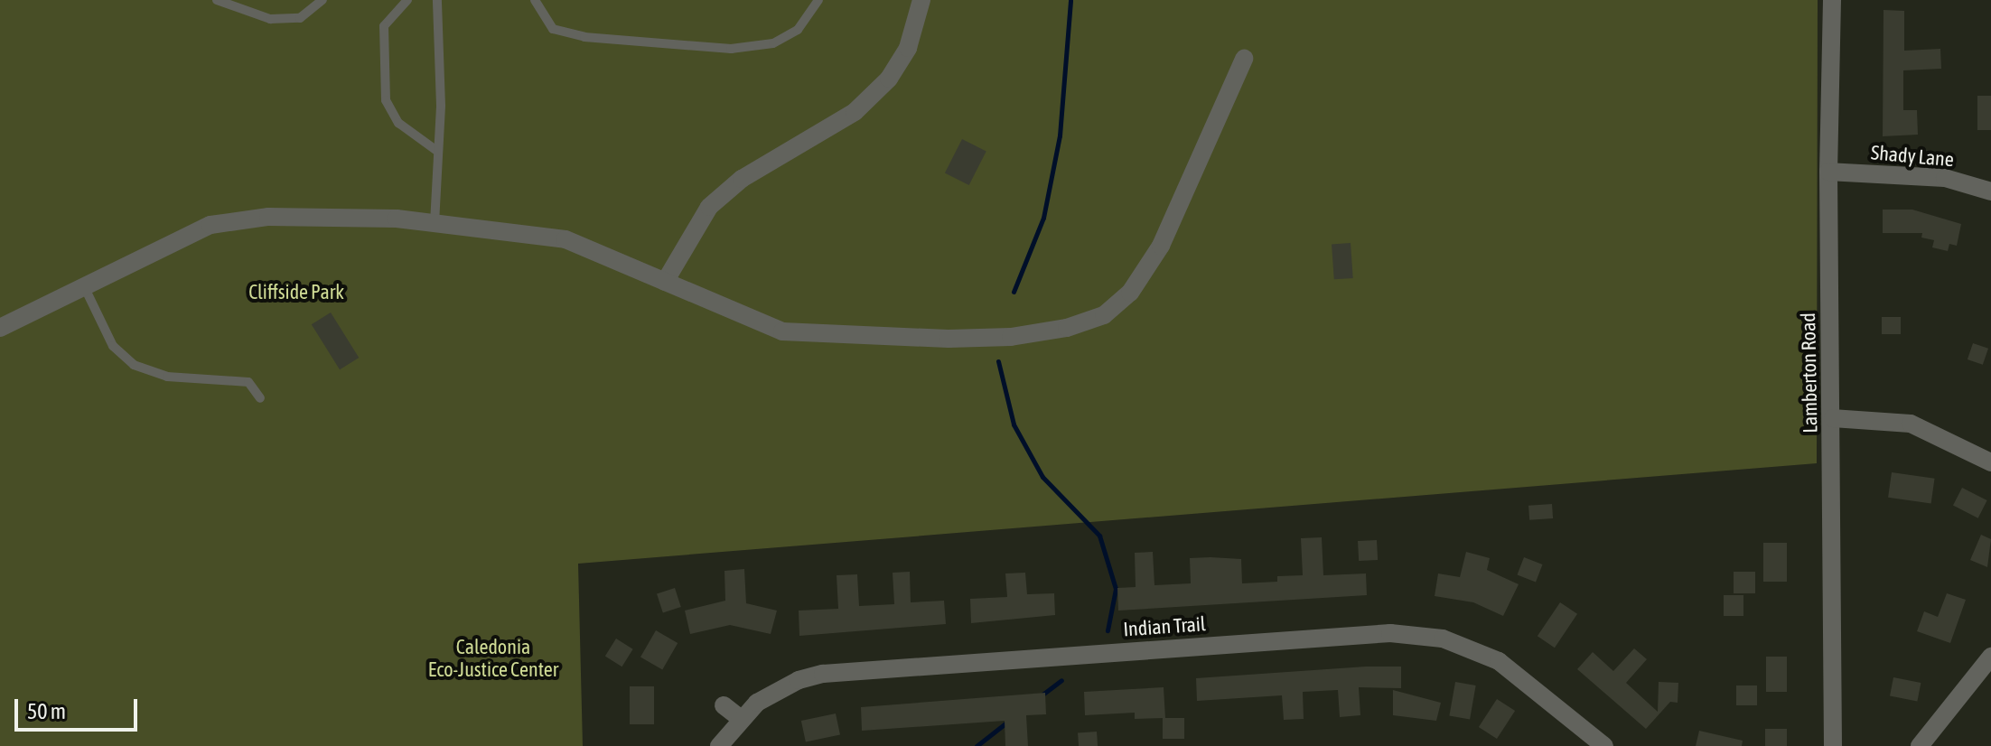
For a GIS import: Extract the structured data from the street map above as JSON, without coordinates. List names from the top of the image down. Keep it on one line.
{"streets":{"street":["Shady Lane","Lamberton Road","Indian Trail"]},"crossings":[["Shady Lane","Lamberton Road"]],"parks":["Cliffside Park","Caledonia Eco-Justice Center"],"scale_bar":"50 m"}
